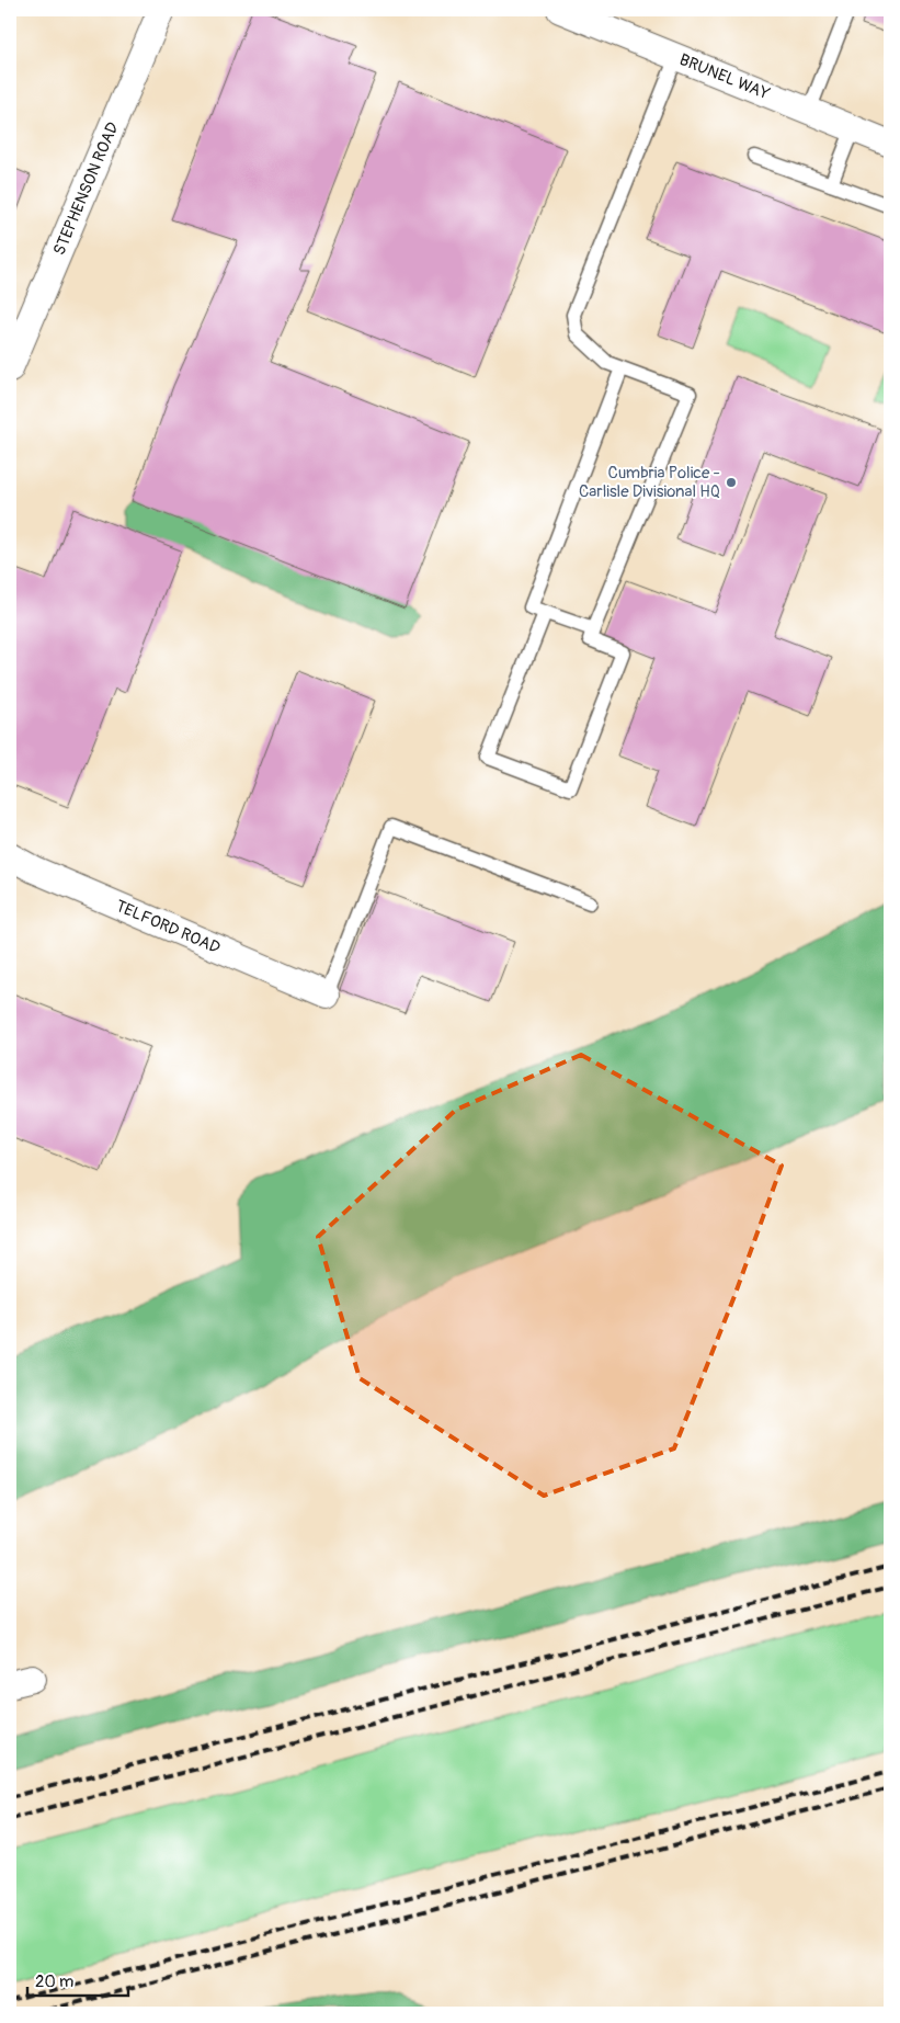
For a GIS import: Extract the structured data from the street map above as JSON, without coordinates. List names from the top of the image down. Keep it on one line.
{"streets":{"street":["BRUNEL WAY","STEPHENSON ROAD","TELFORD ROAD"]},"places":["Cumbria Police - Carlisle Divisional HQ"],"scale_bar":"20 m"}
